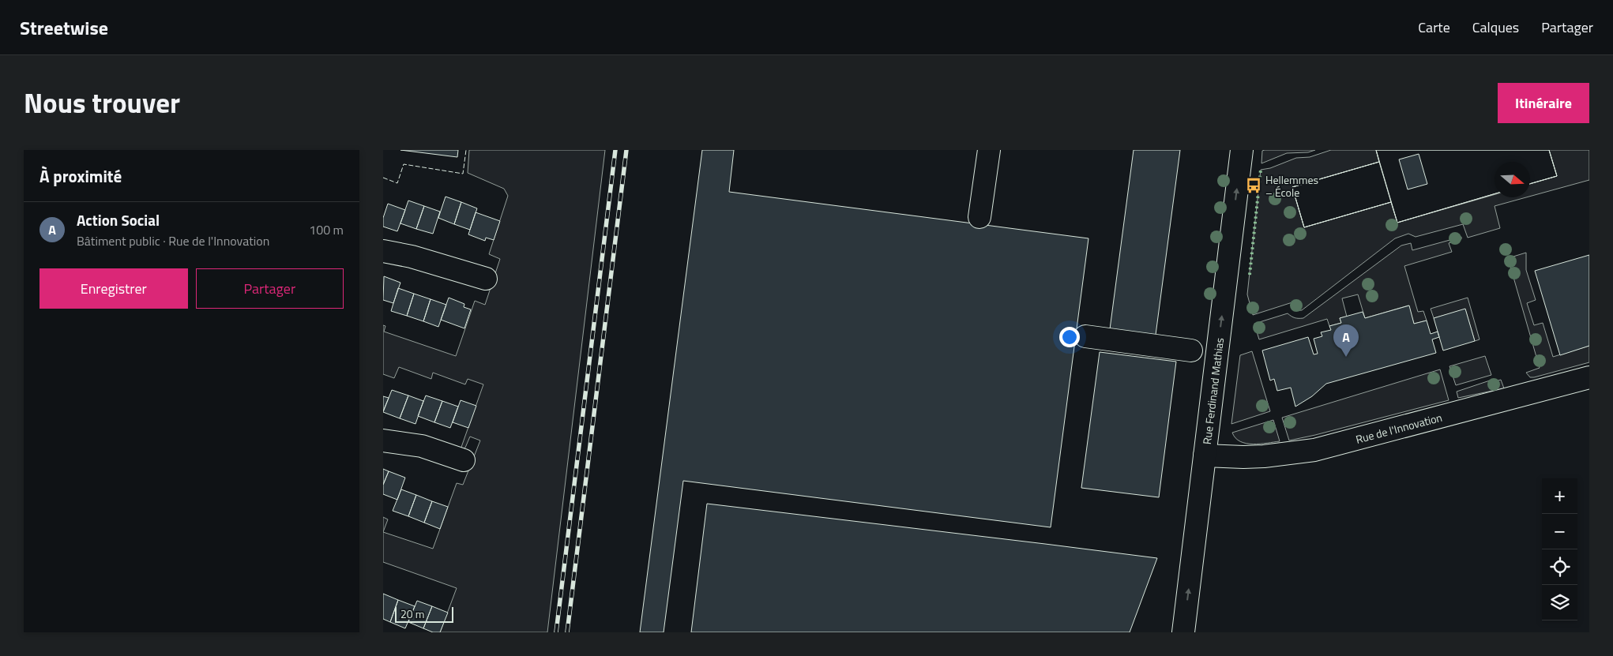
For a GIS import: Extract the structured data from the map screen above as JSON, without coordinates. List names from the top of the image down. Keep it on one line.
{"streets":{"street":["Rue Ferdinand Mathias","Rue de l'Innovation"]},"crossings":[["Rue Ferdinand Mathias","Rue de l'Innovation"]],"one_way":["Rue Ferdinand Mathias"],"places":{"bus stop":["Hellemmes – École"]},"scale_bar":"20 m","north":"right","page":{"header":"Streetwise","nav":["Carte","Calques","Partager"],"title":"Nous trouver","buttons":["Itinéraire",["Enregistrer","Partager"]],"heading":"À proximité","list":[{"mark":"A","name":"Action Social","note":"Bâtiment public · Rue de l'Innovation","value":"100 m"}],"pins":"A","map_buttons":["+","−"],"scale":"20 m"}}
